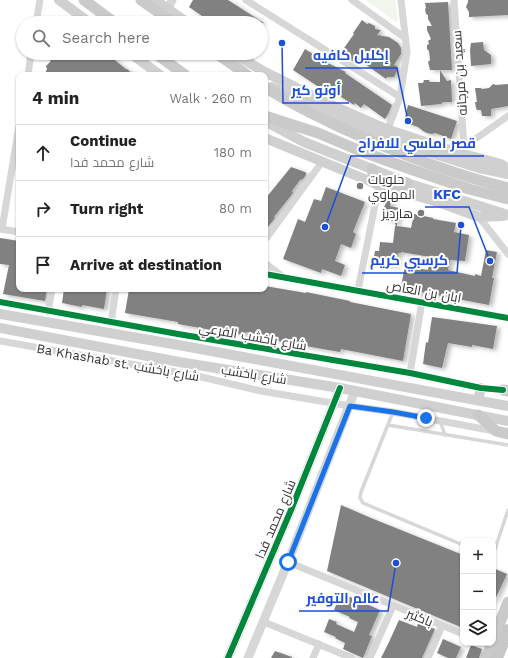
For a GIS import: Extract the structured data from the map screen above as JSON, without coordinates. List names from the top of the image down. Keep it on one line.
{"streets":{"main road":["شارع باخشب"],"street":["سعيد بن مرجانه","ابان بن العاص","شارع باخشب الفرعي","Ba Khashab st. شارع باخشب","شارع محمد فدا","باكثير"]},"crossings":[["Ba Khashab st. شارع باخشب","شارع محمد فدا"],["شارع باخشب","شارع محمد فدا"],["شارع محمد فدا","باكثير"]],"places":["أوتو كير","إكليل كافيه","حلويات المهاوي","هارديز","كرسبي كريم","قصر اماسي للافراح","KFC","عالم التوفير"],"page":{"search":"Search here","heading":["4 min","Walk · 260 m"],"list":[["Continue","شارع محمد فدا","180 m"],["Turn right","80 m"],"Arrive at destination"],"map_buttons":["+","−"]}}
